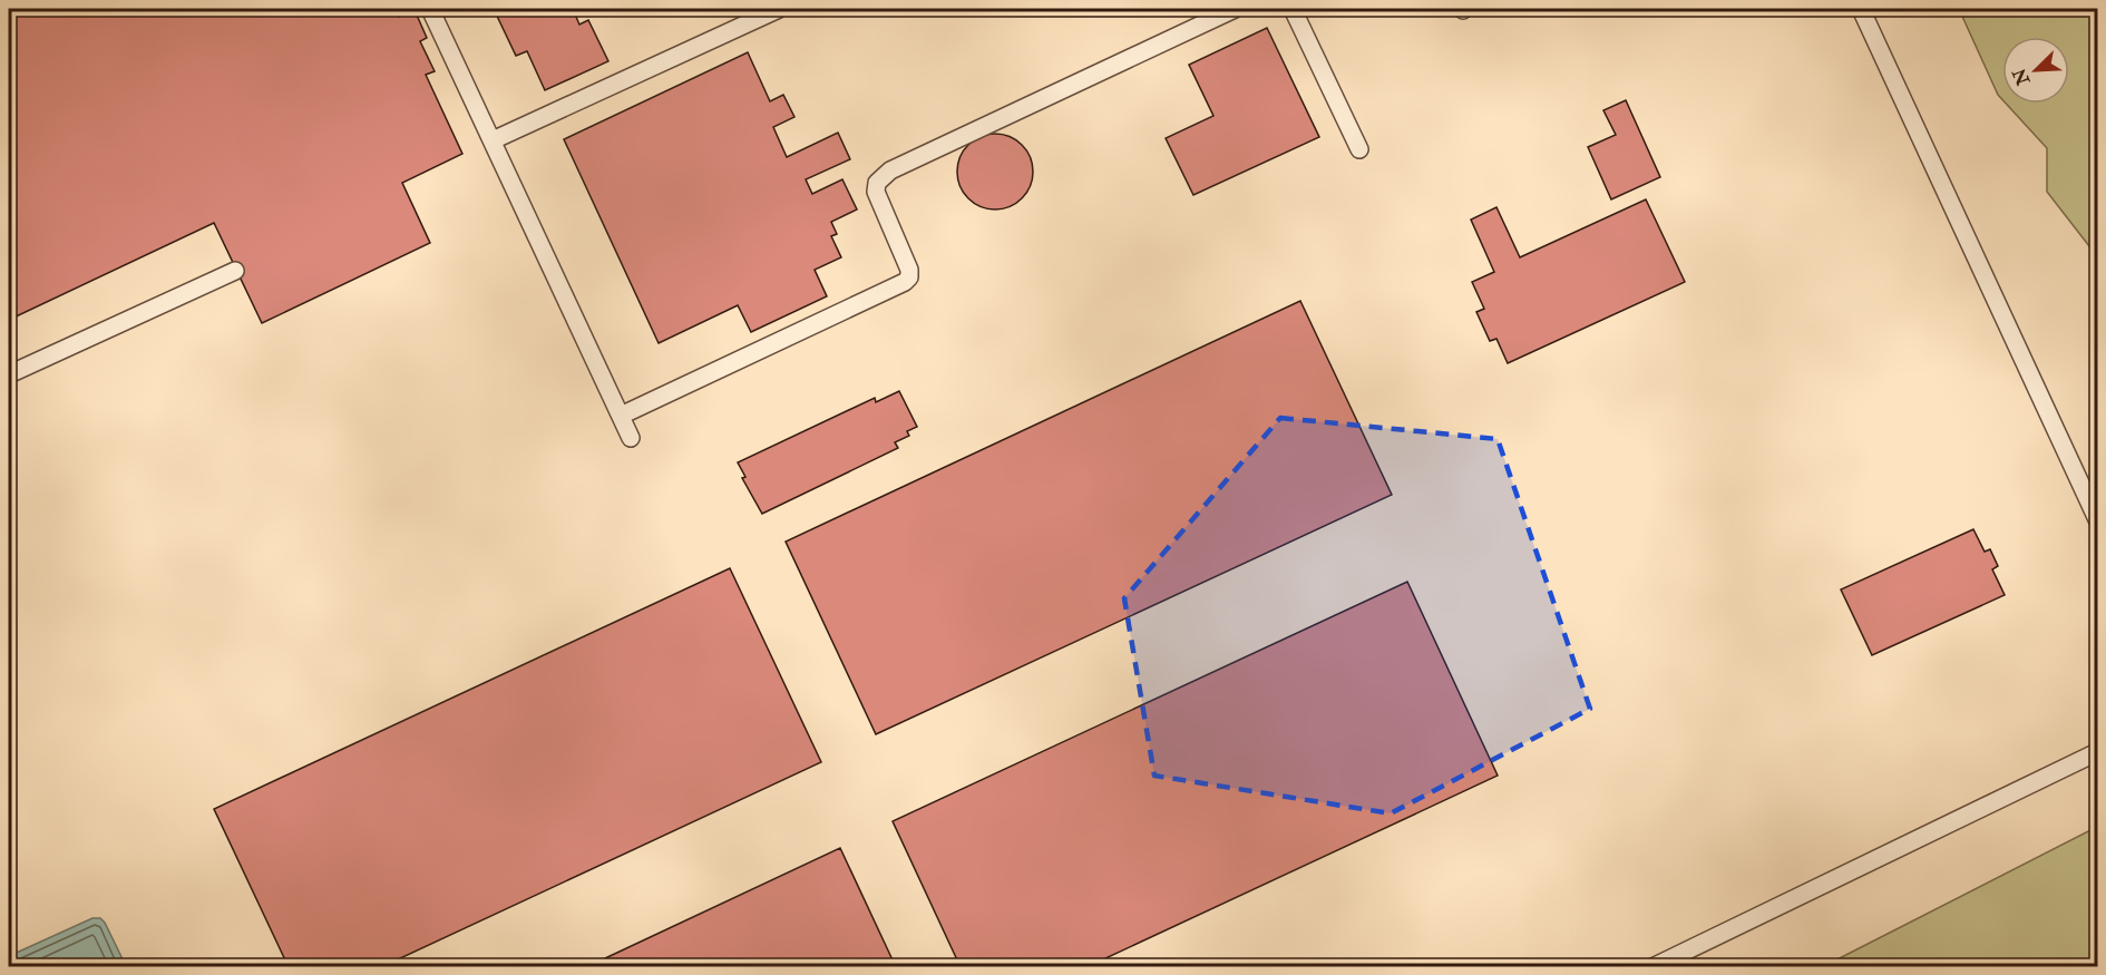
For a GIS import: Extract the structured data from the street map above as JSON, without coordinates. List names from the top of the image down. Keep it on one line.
{"north":"bottom left"}
